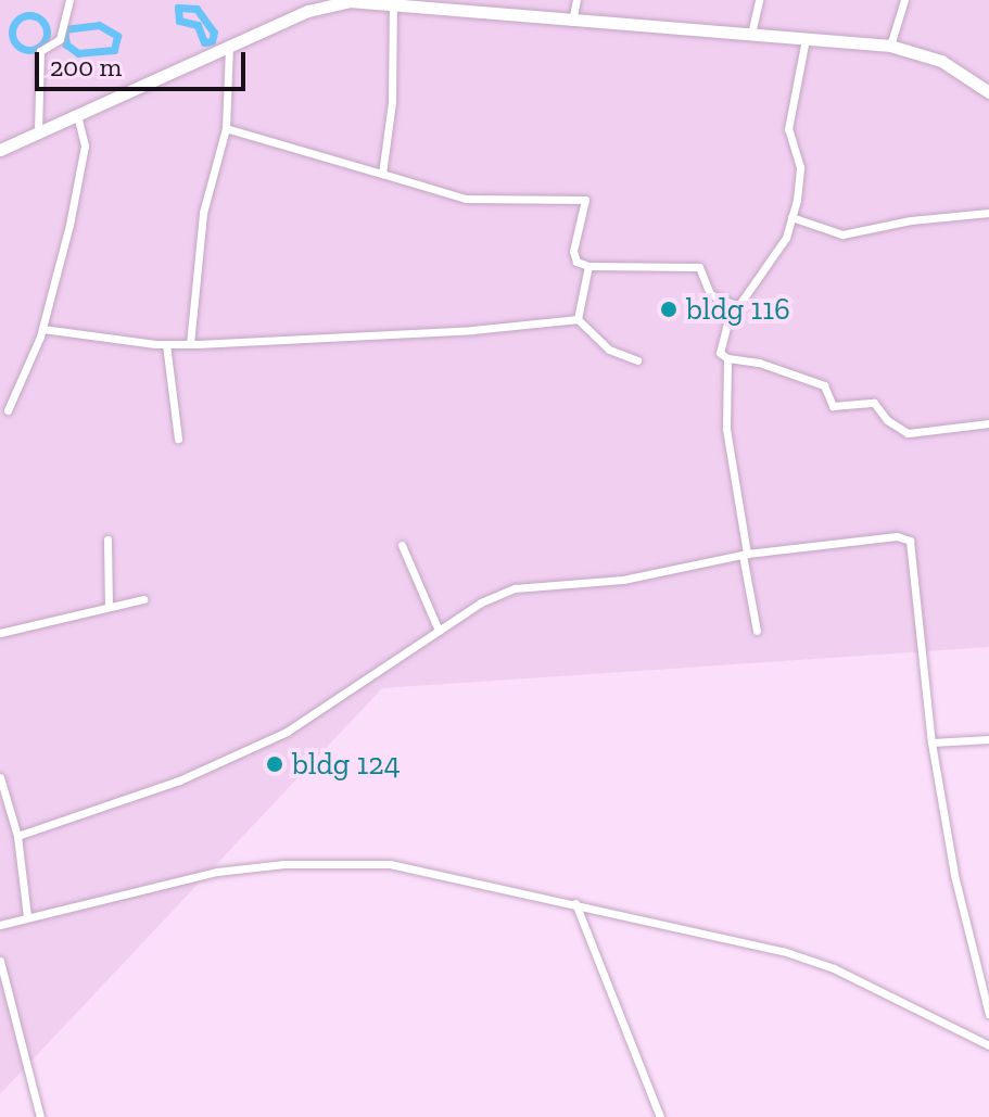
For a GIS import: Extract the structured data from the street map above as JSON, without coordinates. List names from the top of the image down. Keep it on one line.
{"places":["bldg 116","bldg 124"],"scale_bar":"200 m"}
